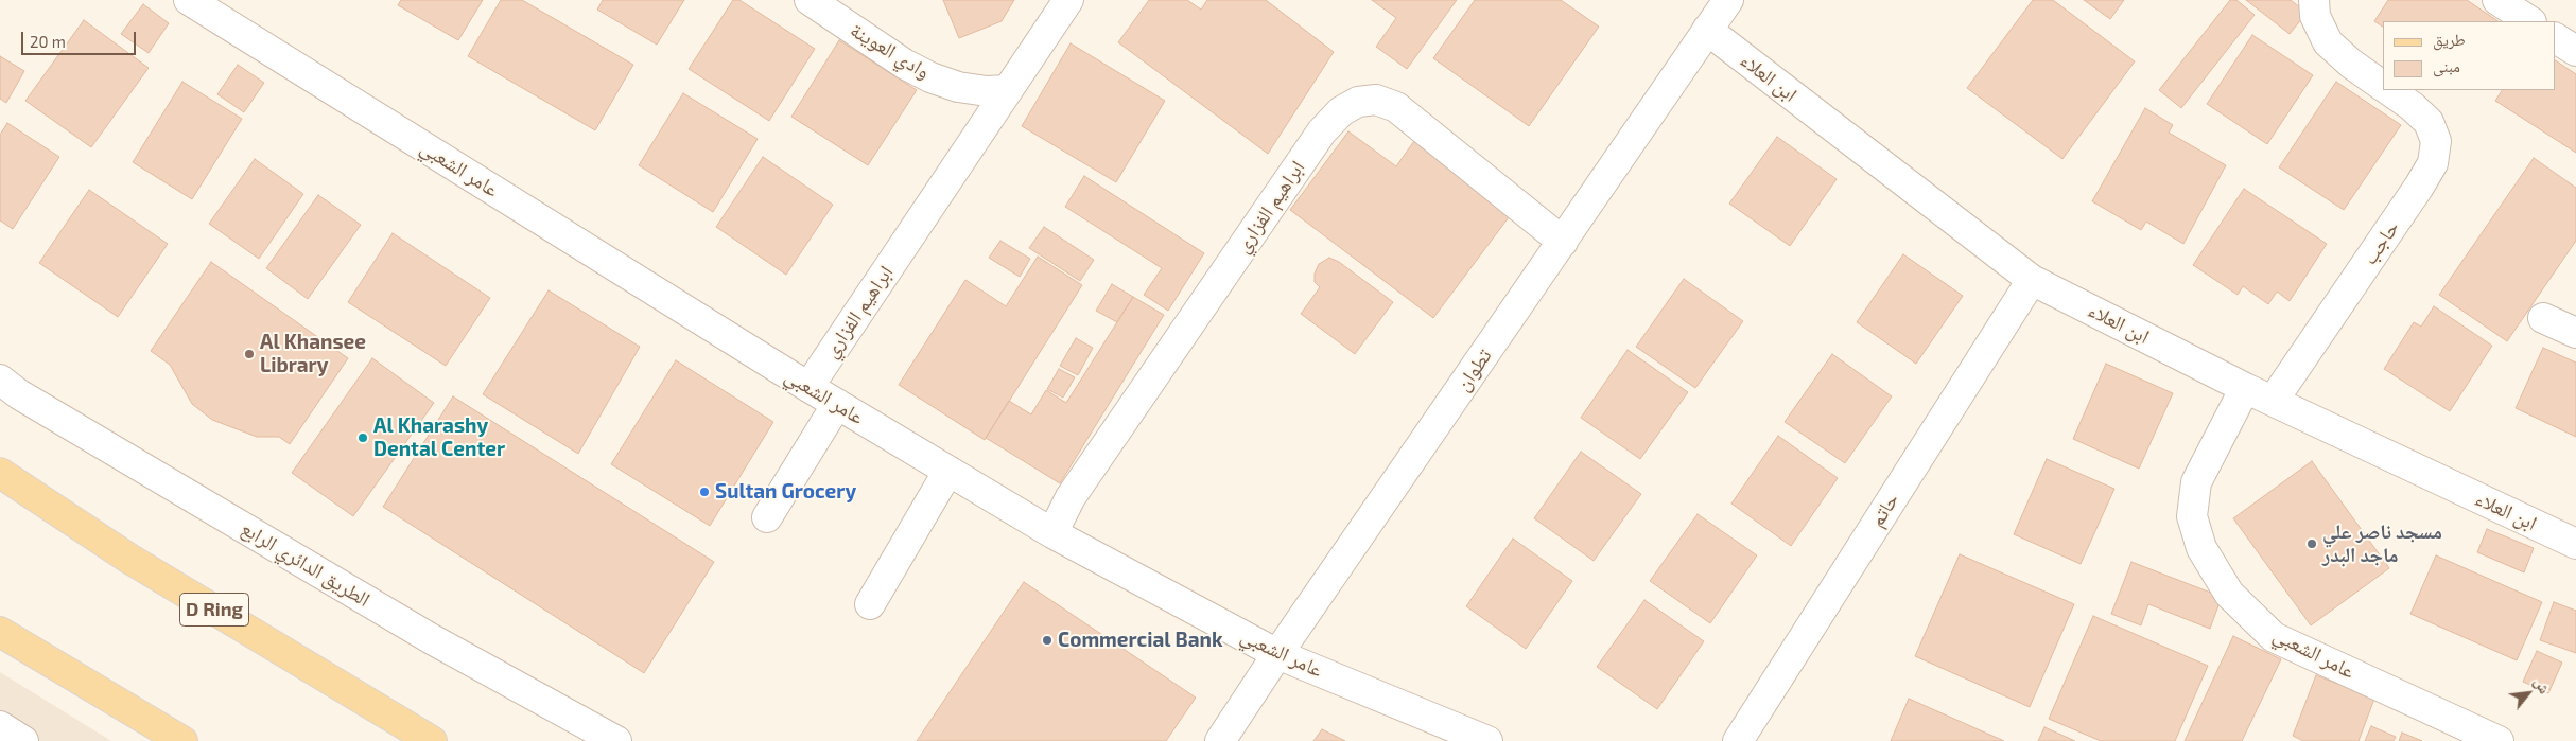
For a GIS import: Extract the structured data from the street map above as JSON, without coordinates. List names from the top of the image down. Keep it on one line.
{"streets":{"main road":["D Ring"],"street":["وادي العوينة","ابن العلاء","عامر الشعبي","ابراهيم الفزاري","حاجب","تطوان","حاتم","الطريق الدائري الرابع"]},"crossings":[["وادي العوينة","ابراهيم الفزاري"],["ابن العلاء","عامر الشعبي"],["ابن العلاء","حاجب"],["ابن العلاء","تطوان"],["ابن العلاء","حاتم"],["عامر الشعبي","ابراهيم الفزاري"],["عامر الشعبي","تطوان"],["ابراهيم الفزاري","تطوان"]],"places":["Al Khansee Library","Al Kharashy Dental Center","Sultan Grocery","مسجد ناصر علي ماجد البدر","Commercial Bank"],"legend":["طريق","مبنى"],"scale_bar":"20 m","north":"top right"}
